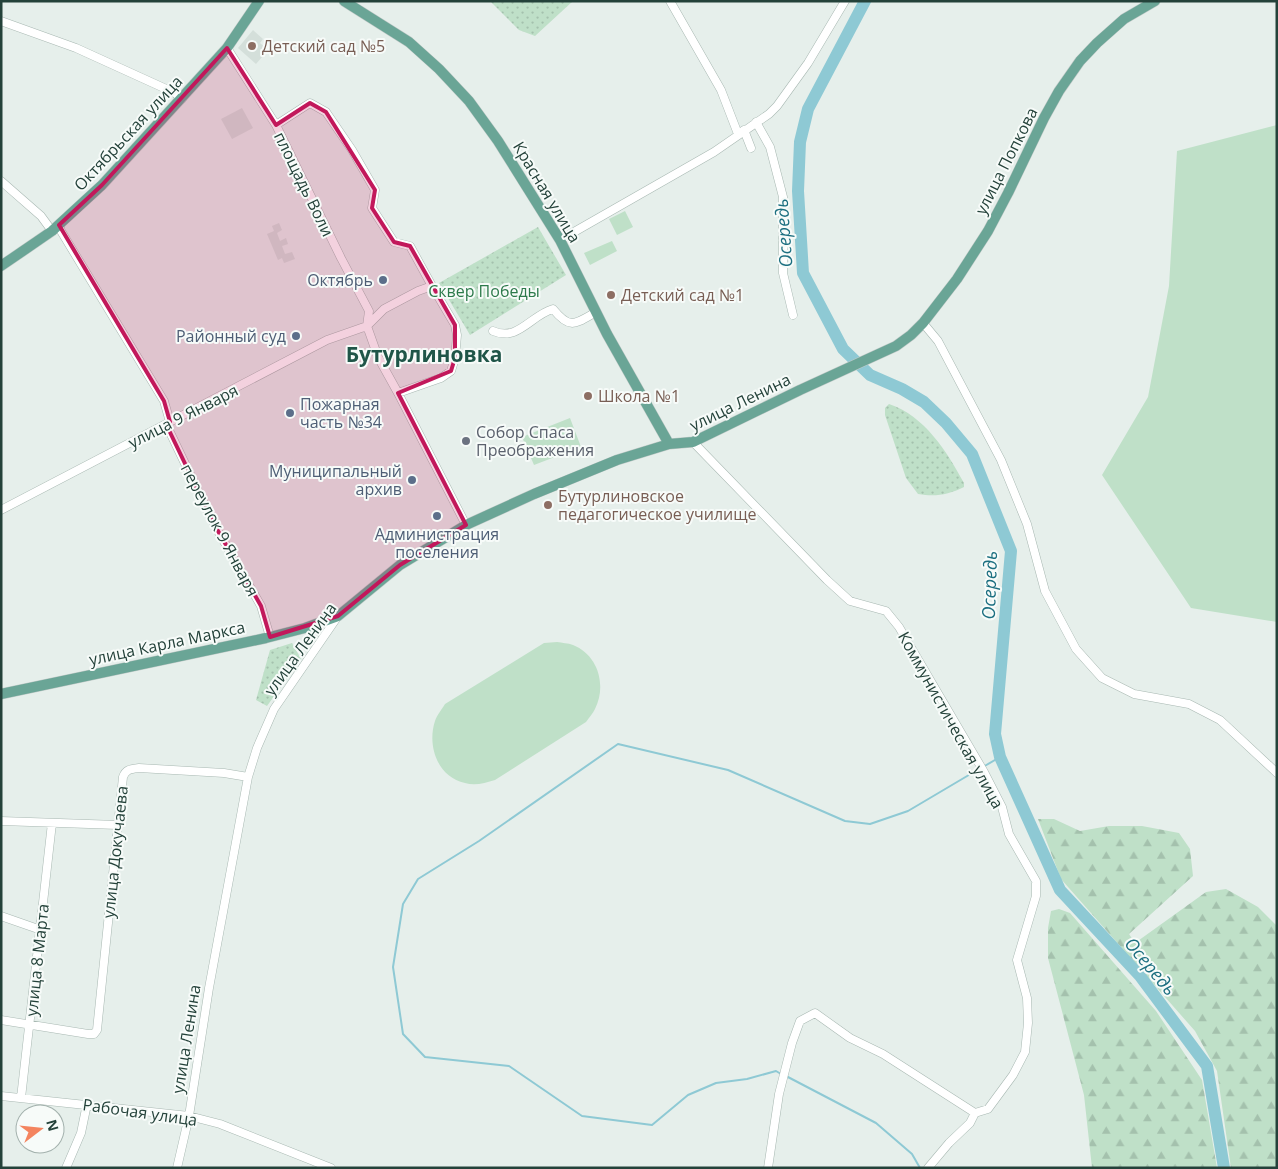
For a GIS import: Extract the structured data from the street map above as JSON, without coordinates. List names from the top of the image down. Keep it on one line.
{"streets":{"main road":["Октябрьская улица","улица Попкова","Красная улица","улица Ленина","улица Карла Маркса"],"street":["площадь Воли","улица 9 Января","переулок 9 Января","Коммунистическая улица","улица Докучаева","улица 8 Марта","Рабочая улица"]},"crossings":[["Октябрьская улица","переулок 9 Января"],["улица Попкова","улица Ленина"],["площадь Воли","улица Ленина"],["площадь Воли","улица 9 Января"],["Красная улица","улица Ленина"],["улица Ленина","улица Карла Маркса"],["улица Ленина","Коммунистическая улица"],["улица Ленина","улица Докучаева"],["улица Ленина","Рабочая улица"],["улица 9 Января","переулок 9 Января"],["переулок 9 Января","улица Карла Маркса"],["улица Докучаева","улица 8 Марта"],["улица 8 Марта","Рабочая улица"]],"districts":["Бутурлиновка"],"water":["Осередь"],"parks":["Сквер Победы"],"places":["Детский сад №5","Октябрь","Детский сад №1","Районный суд","Школа №1","Пожарная часть №34","Собор Спаса Преображения","Муниципальный архив","Бутурлиновское педагогическое училище","Администрация поселения"],"north":"right"}
